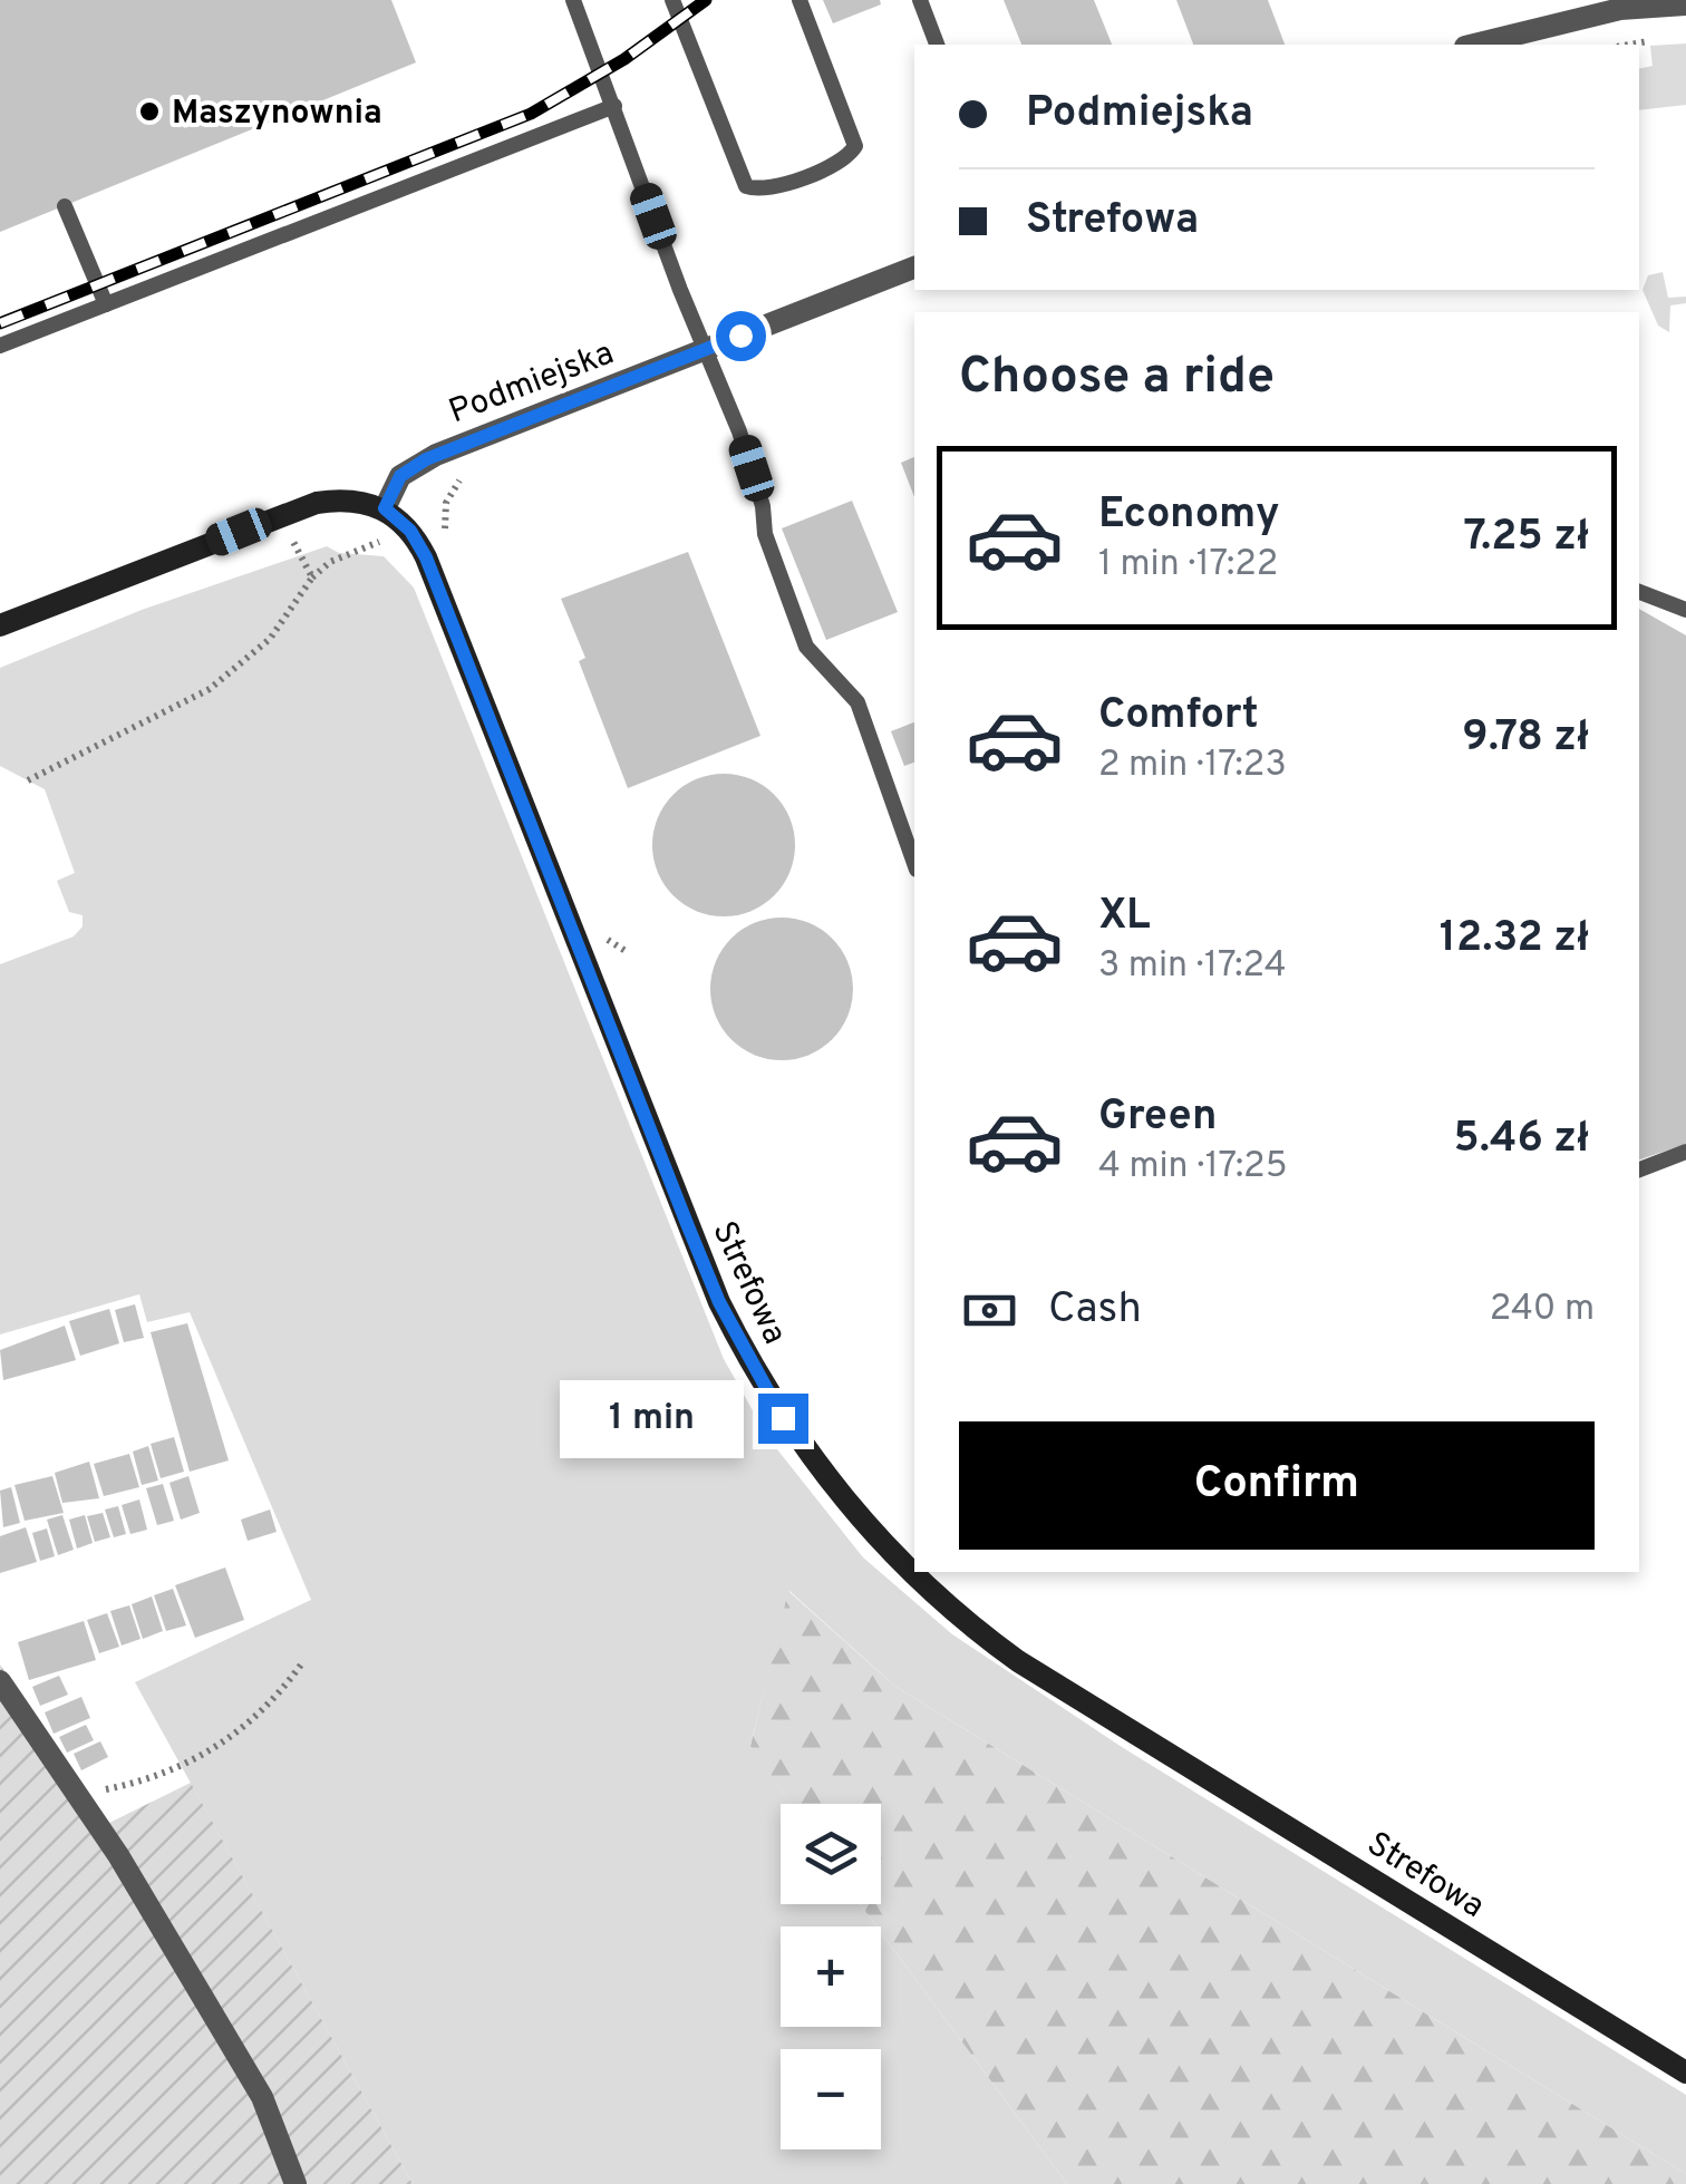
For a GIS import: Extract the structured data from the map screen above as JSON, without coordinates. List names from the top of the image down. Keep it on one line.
{"streets":{"street":["Podmiejska","Strefowa"]},"crossings":[["Podmiejska","Strefowa"]],"places":["Maszynownia"],"page":{"banner":["Podmiejska","Strefowa"],"heading":"Choose a ride","list":[{"name":"Economy","note":"1 min · 17:22","value":"7.25 zł"},{"name":"Comfort","note":"2 min · 17:23","value":"9.78 zł"},{"name":"XL","note":"3 min · 17:24","value":"12.32 zł"},{"name":"Green","note":"4 min · 17:25","value":"5.46 zł"}],"pay":["Cash","240 m"],"bubble":"1 min","buttons":"Confirm","map_buttons":["+","−"]}}
